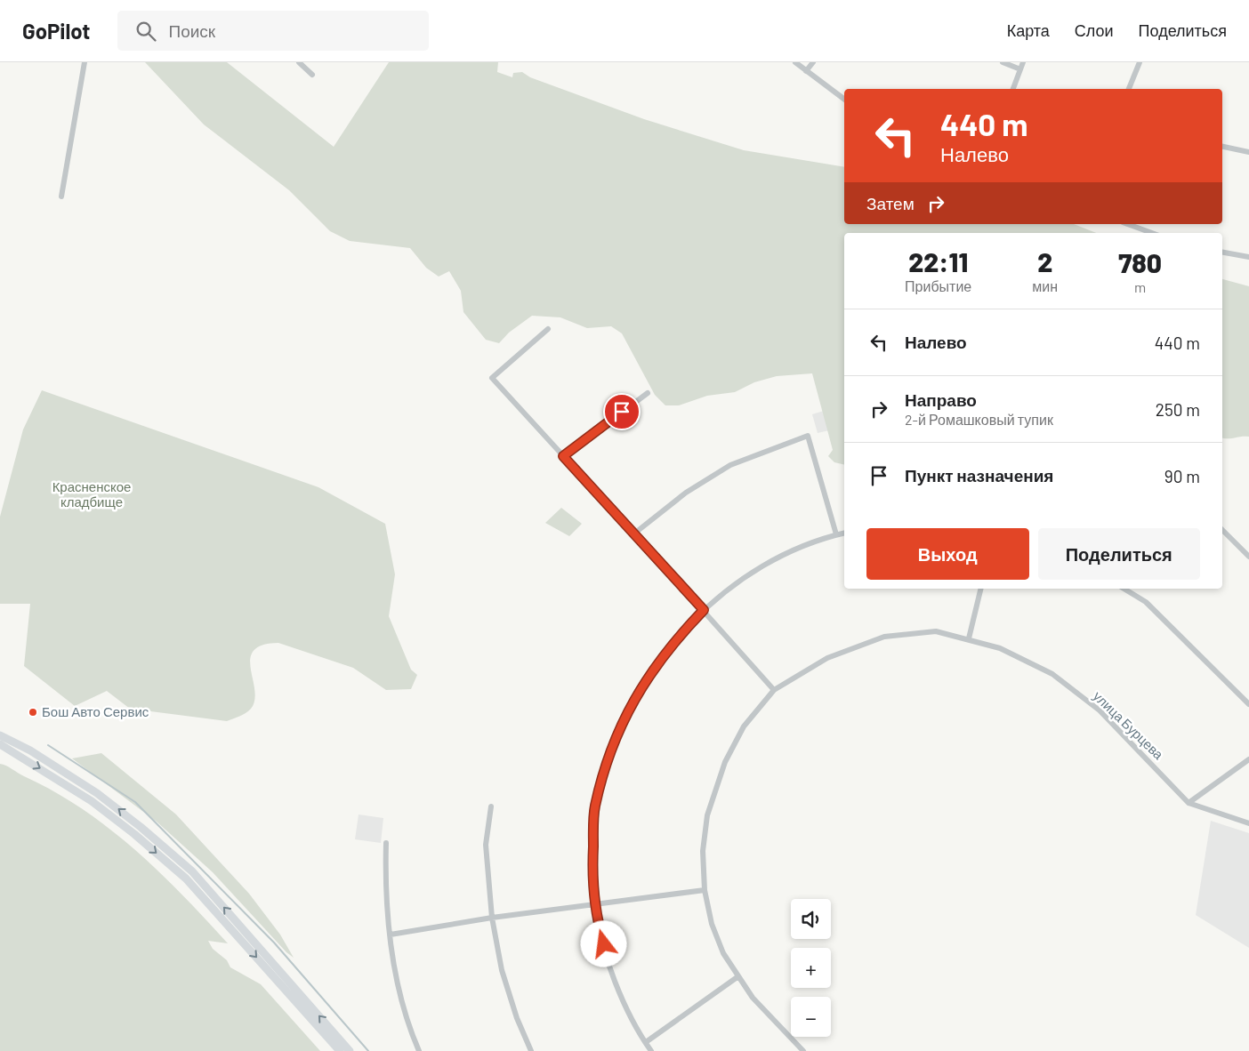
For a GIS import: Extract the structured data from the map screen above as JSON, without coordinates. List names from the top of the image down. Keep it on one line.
{"streets":{"street":["улица Бурцева"]},"parks":["Красненское кладбище"],"places":["Бош Авто Сервис"],"page":{"header":"GoPilot","search":"Поиск","nav":["Карта","Слои","Поделиться"],"turn":["440 m","Налево"],"then":"Затем","eta":["22:11","Прибытие","2","мин","780","m"],"list":[{"name":"Налево","value":"440 m"},{"name":"Направо","note":"2-й Ромашковый тупик","value":"250 m"},{"name":"Пункт назначения","value":"90 m"}],"buttons":["Выход","Поделиться"],"map_buttons":["+","−"]}}
